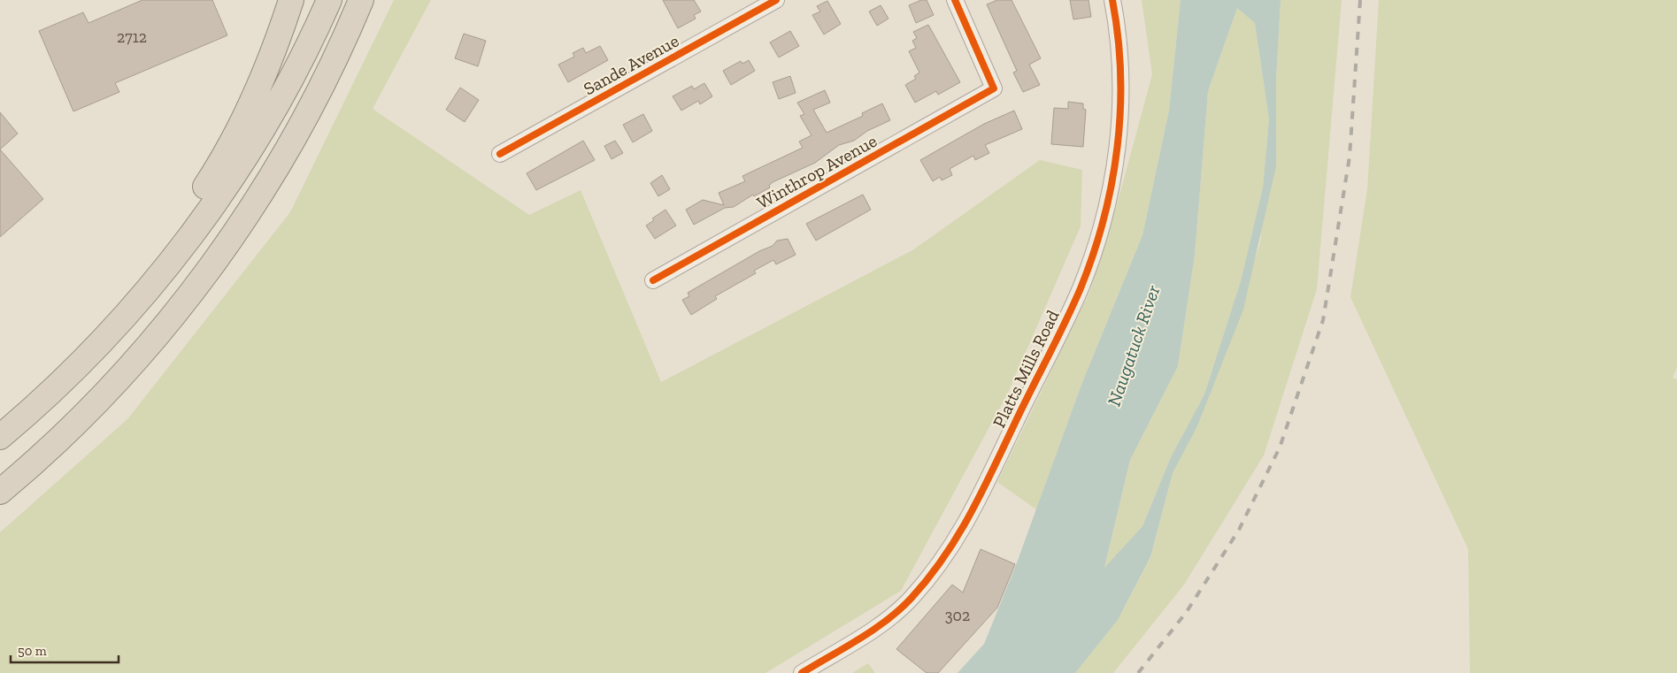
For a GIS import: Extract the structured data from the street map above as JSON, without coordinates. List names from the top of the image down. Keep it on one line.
{"streets":{"street":["Sande Avenue","Winthrop Avenue","Platts Mills Road"]},"water":["Naugatuck River"],"house_numbers":["2712","302"],"scale_bar":"50 m"}
